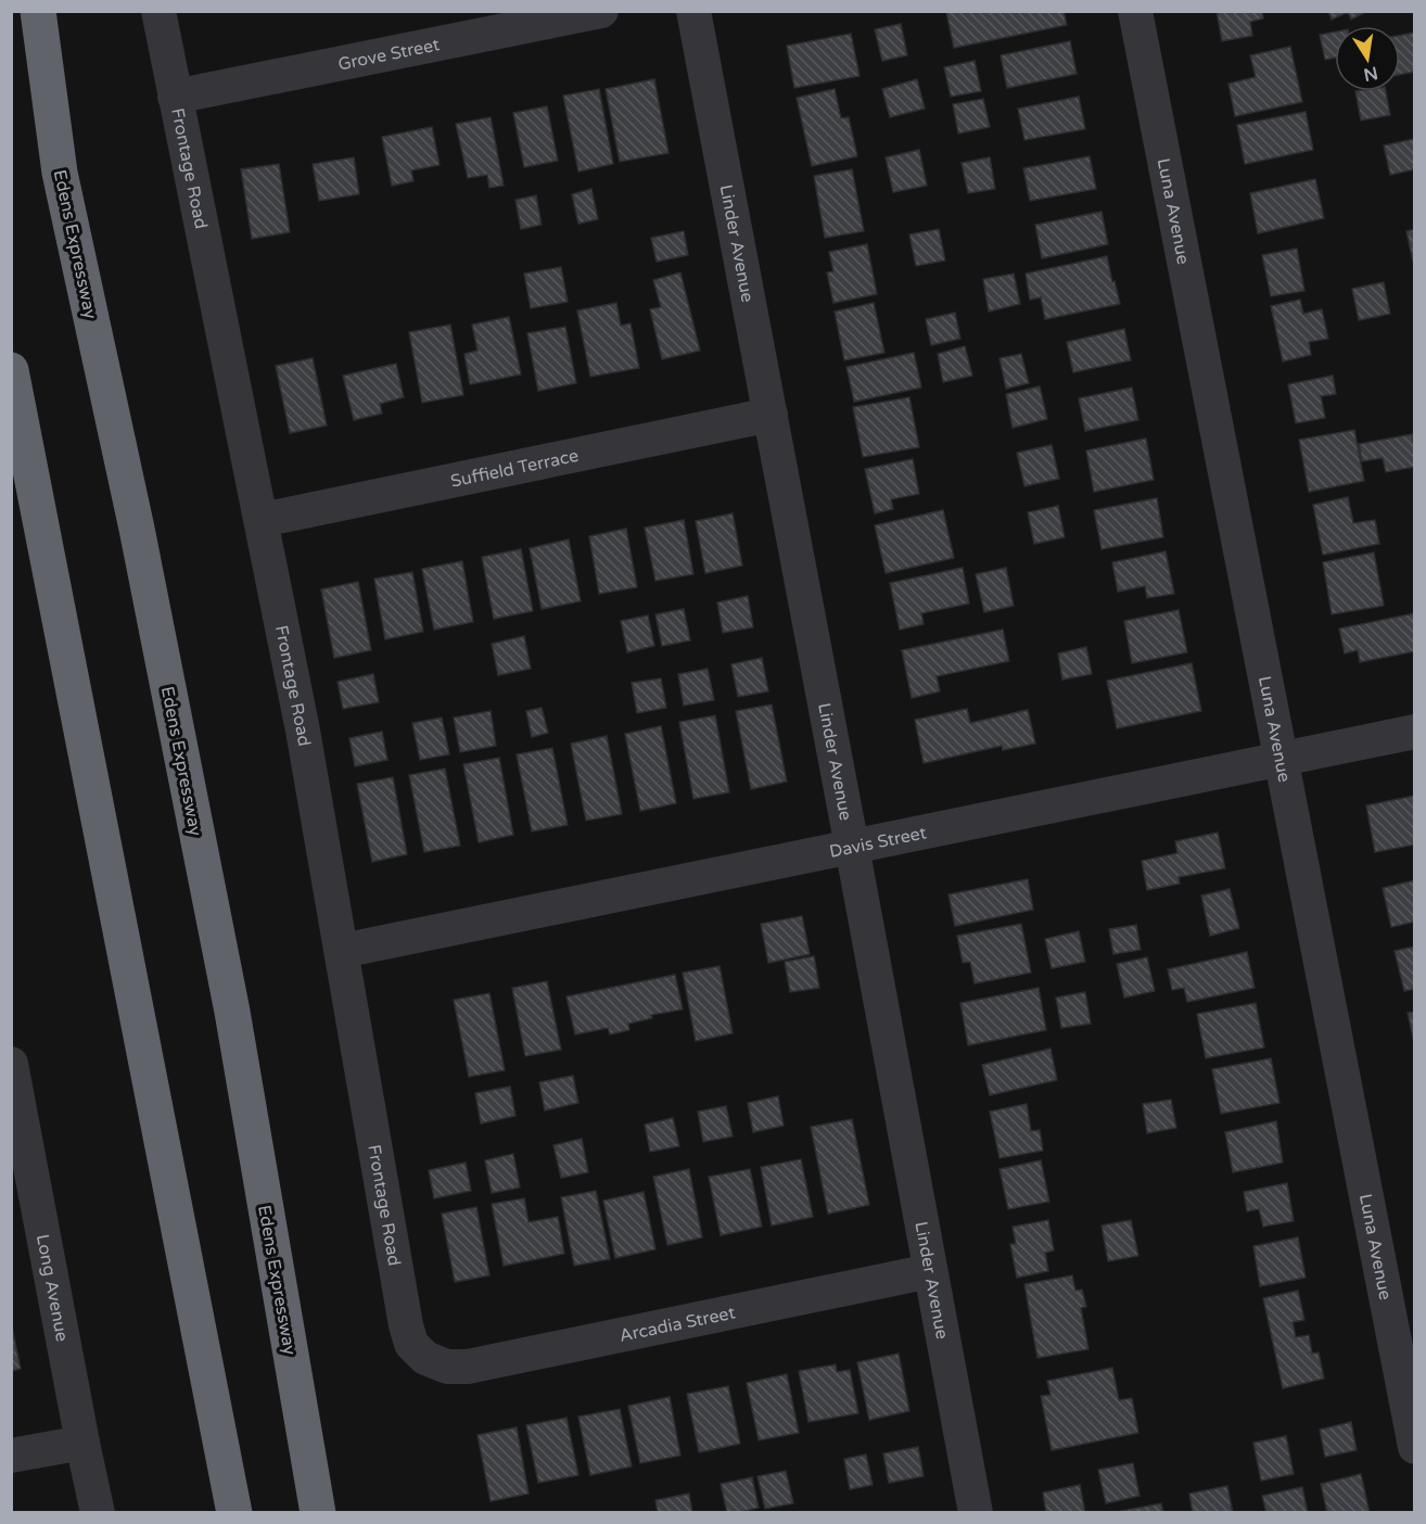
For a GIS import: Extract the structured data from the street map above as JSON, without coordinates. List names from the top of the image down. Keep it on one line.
{"streets":{"highway":["Edens Expressway"],"street":["Grove Street","Frontage Road","Luna Avenue","Linder Avenue","Suffield Terrace","Davis Street","Long Avenue","Arcadia Street"]},"crossings":[["Grove Street","Frontage Road"],["Frontage Road","Suffield Terrace"],["Frontage Road","Davis Street"],["Frontage Road","Arcadia Street"],["Luna Avenue","Davis Street"],["Linder Avenue","Suffield Terrace"],["Linder Avenue","Davis Street"],["Linder Avenue","Arcadia Street"]],"north":"bottom"}
